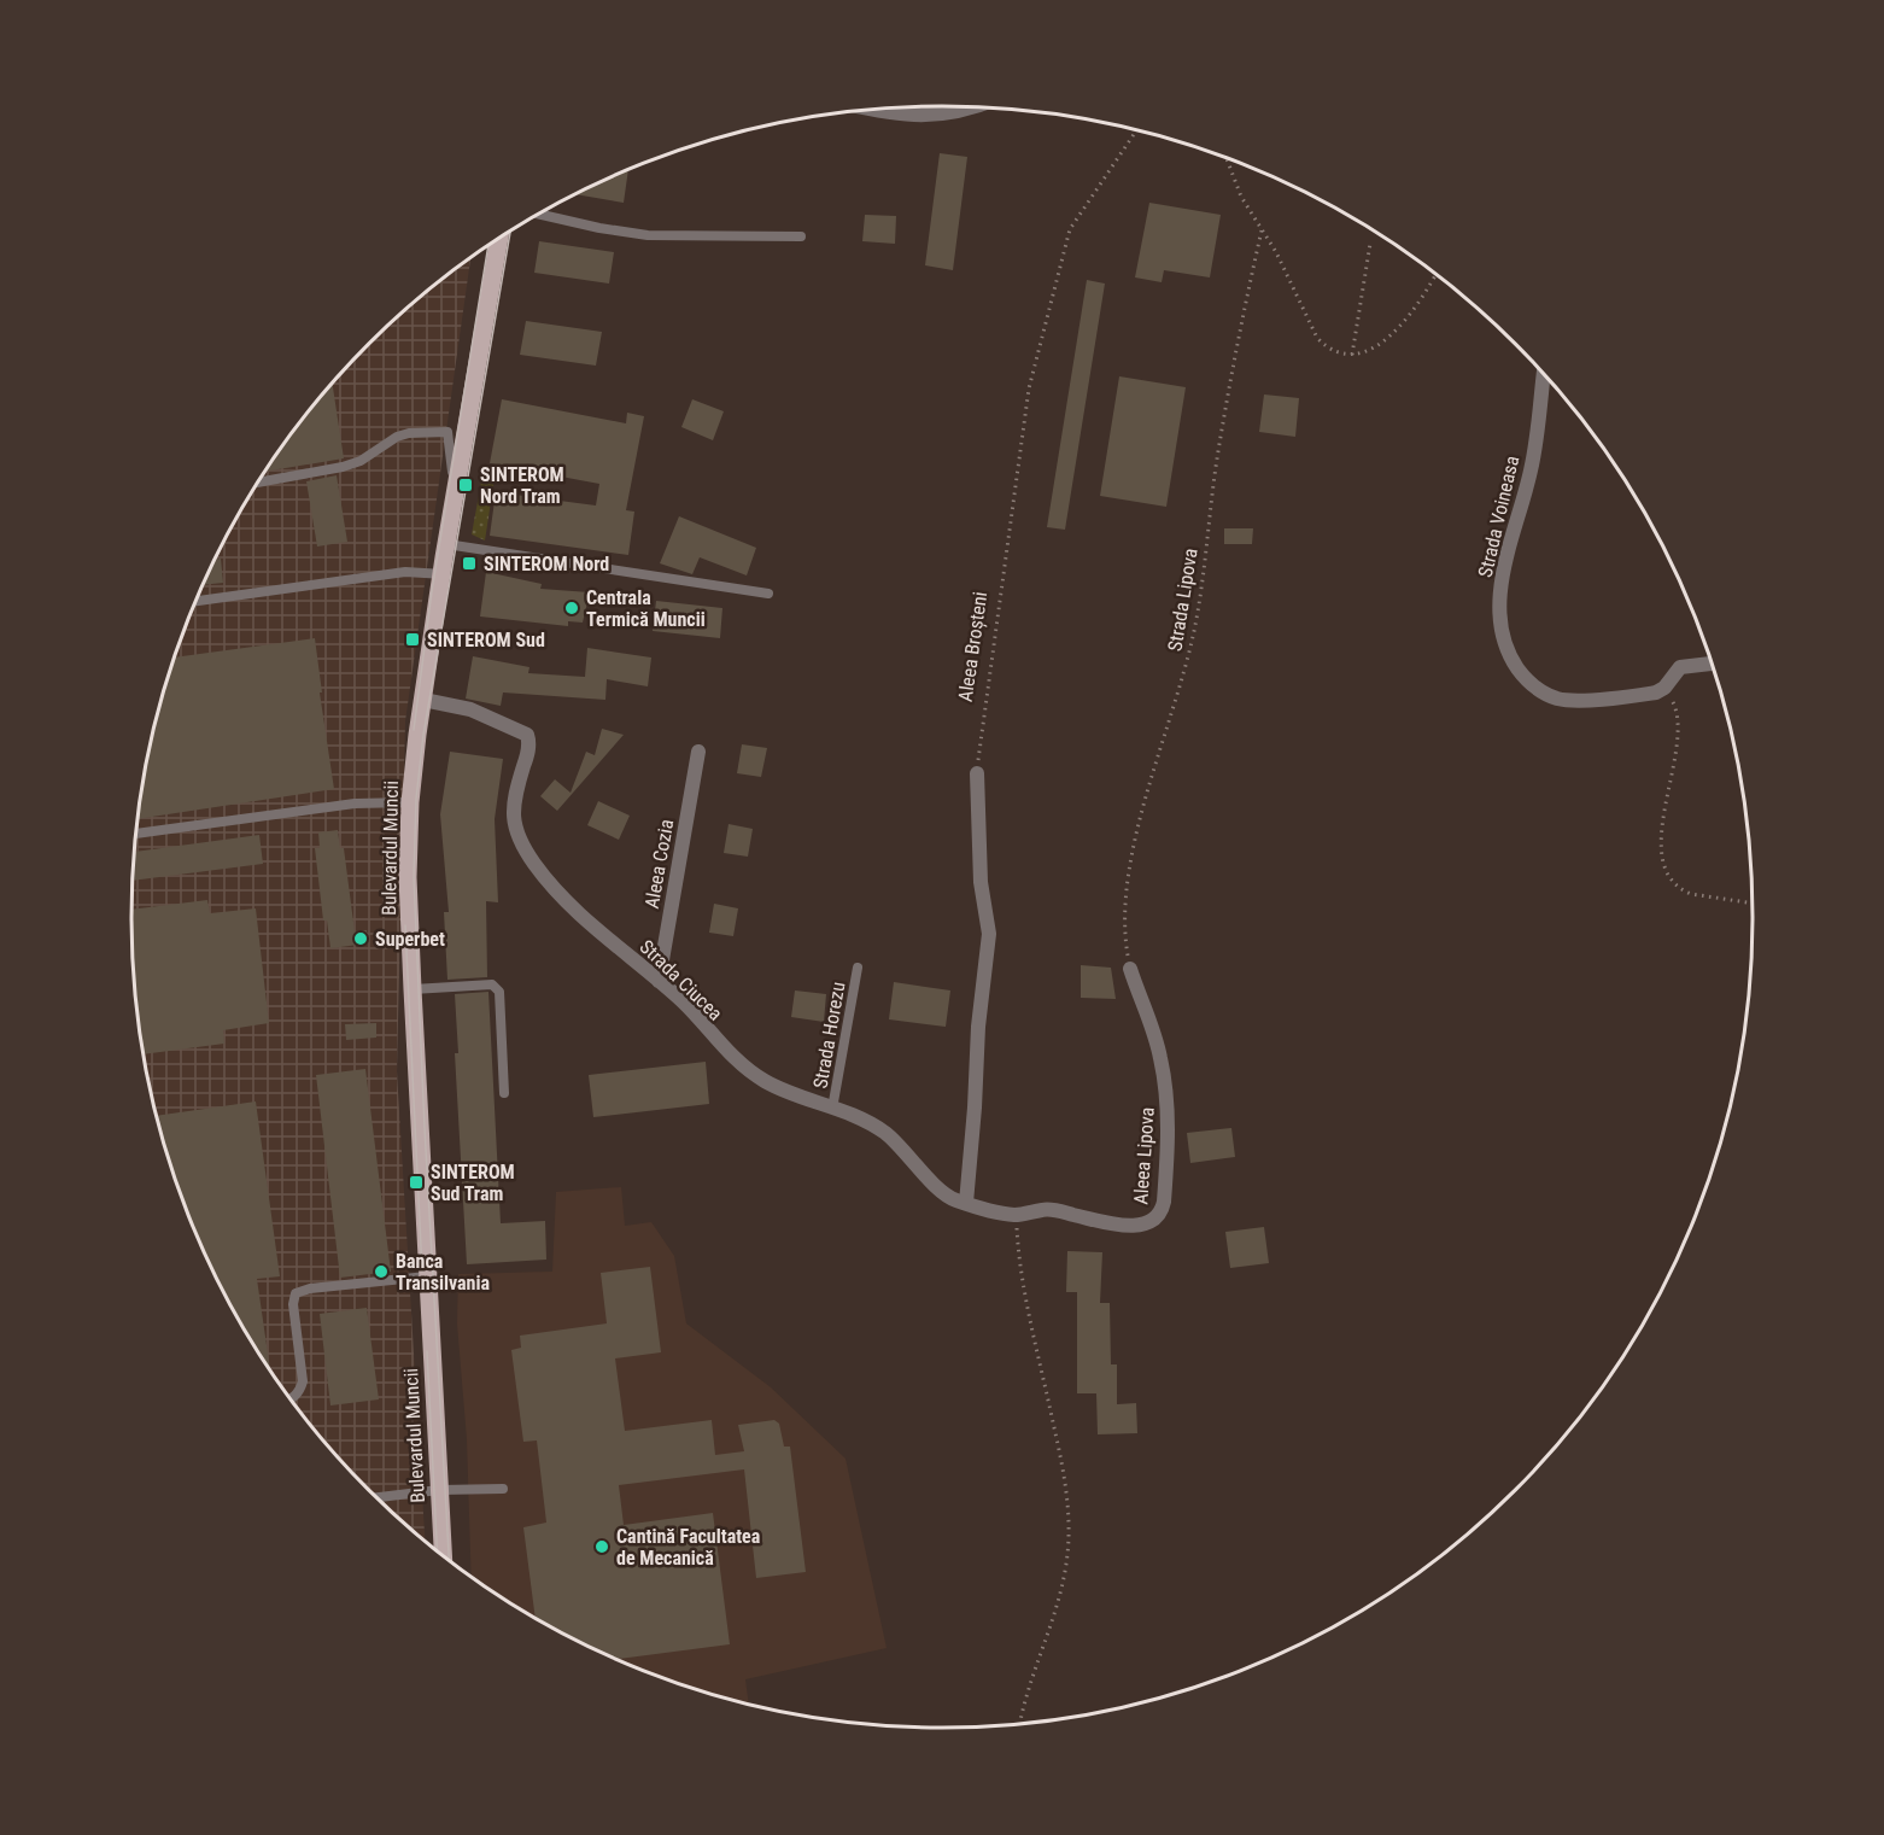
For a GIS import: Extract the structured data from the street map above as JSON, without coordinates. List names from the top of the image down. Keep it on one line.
{"streets":{"main road":["Bulevardul Muncii"],"street":["Strada Voineasa","Aleea Cozia","Strada Ciucea","Aleea Lipova"],"lane":["Strada Horezu"],"path":["Strada Lipova","Aleea Broșteni"]},"crossings":[["Strada Lipova","Aleea Lipova"],["Bulevardul Muncii","Strada Ciucea"],["Aleea Cozia","Strada Ciucea"],["Strada Ciucea","Strada Horezu"],["Strada Ciucea","Aleea Lipova"]],"places":{"transit":["SINTEROM Nord Tram","SINTEROM Nord","SINTEROM Sud","SINTEROM Sud Tram"],"other":["Centrala Termică Muncii","Superbet","Banca Transilvania","Cantină Facultatea de Mecanică"]}}
